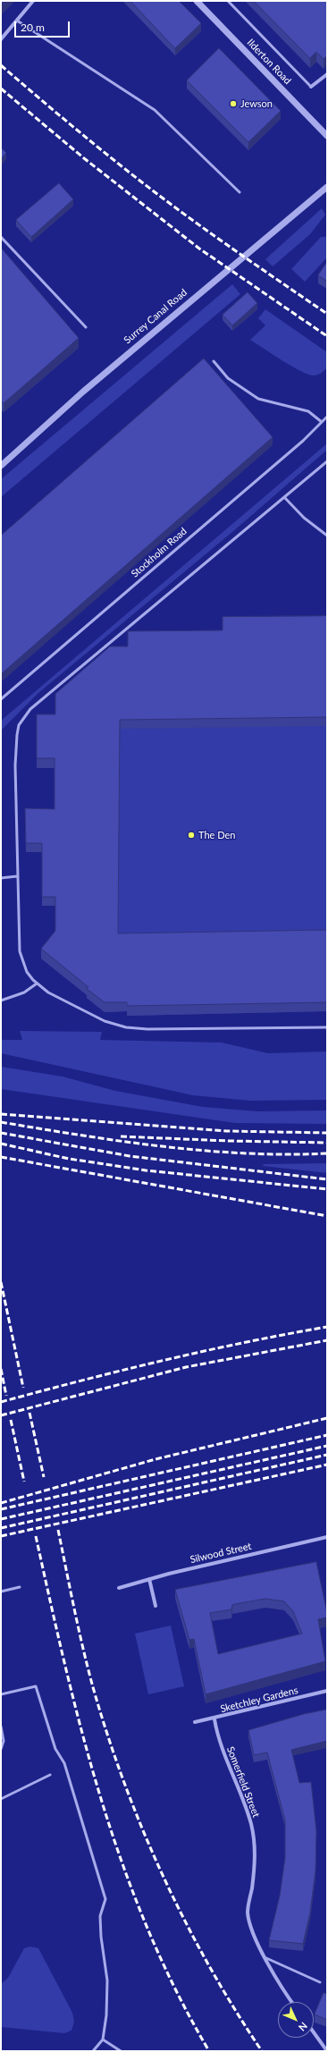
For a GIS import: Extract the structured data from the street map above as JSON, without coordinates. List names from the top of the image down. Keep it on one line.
{"streets":{"street":["Ilderton Road","Surrey Canal Road","Silwood Street","Sketchley Gardens","Somerfield Street"],"lane":["Stockholm Road"]},"crossings":[["Sketchley Gardens","Somerfield Street"]],"places":["Jewson","The Den"],"scale_bar":"20 m","north":"bottom right"}
